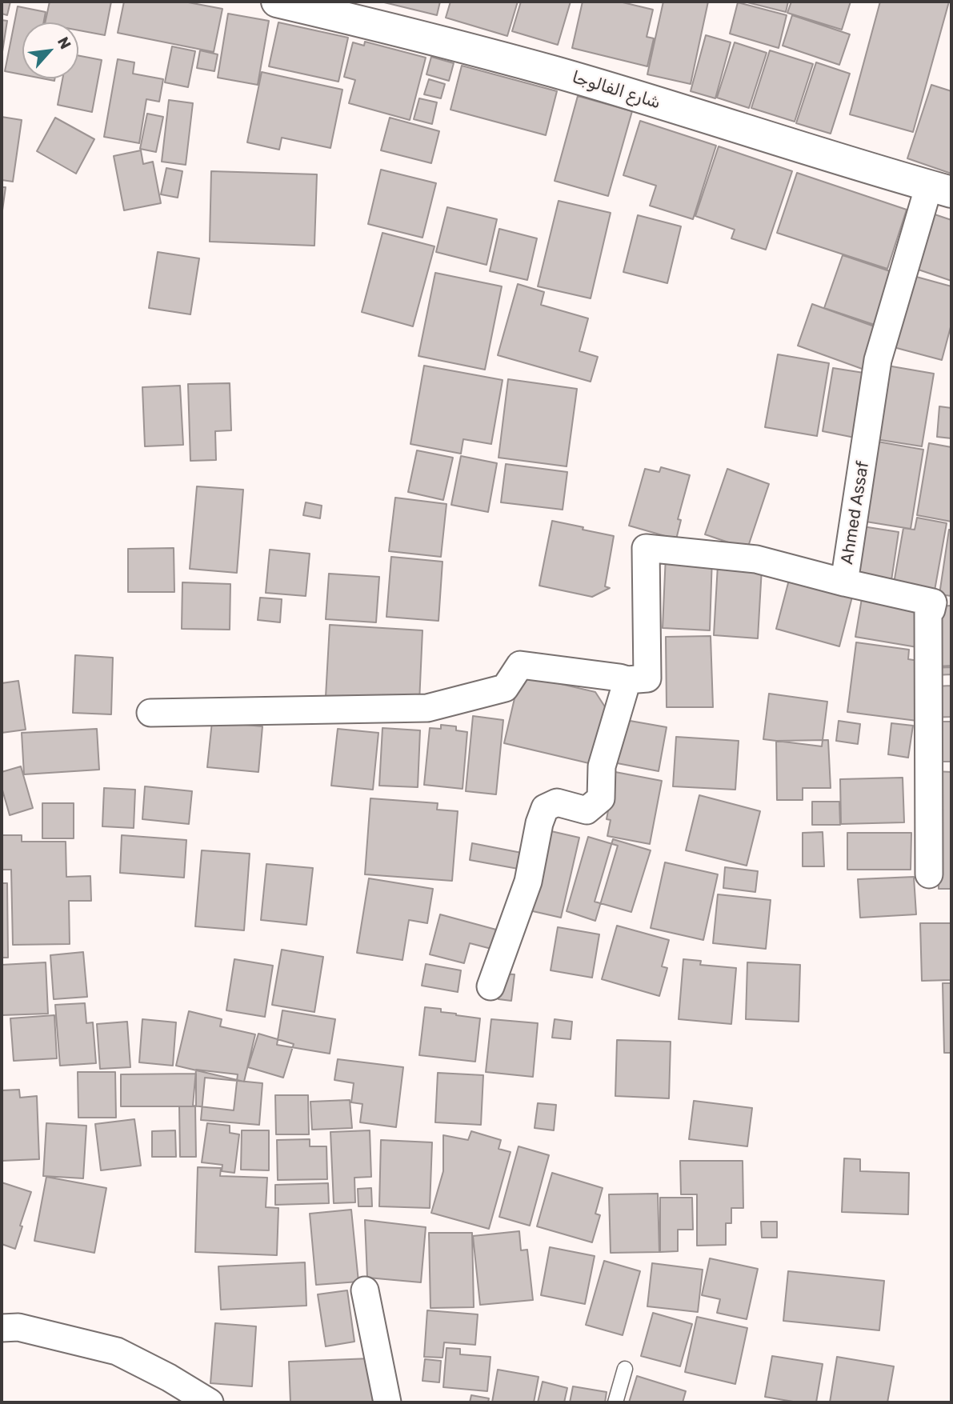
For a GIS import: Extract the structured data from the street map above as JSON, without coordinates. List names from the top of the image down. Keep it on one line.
{"streets":{"main road":["شارع الفالوجا"],"street":["Ahmed Assaf"]},"crossings":[["شارع الفالوجا","Ahmed Assaf"]],"north":"top right"}
